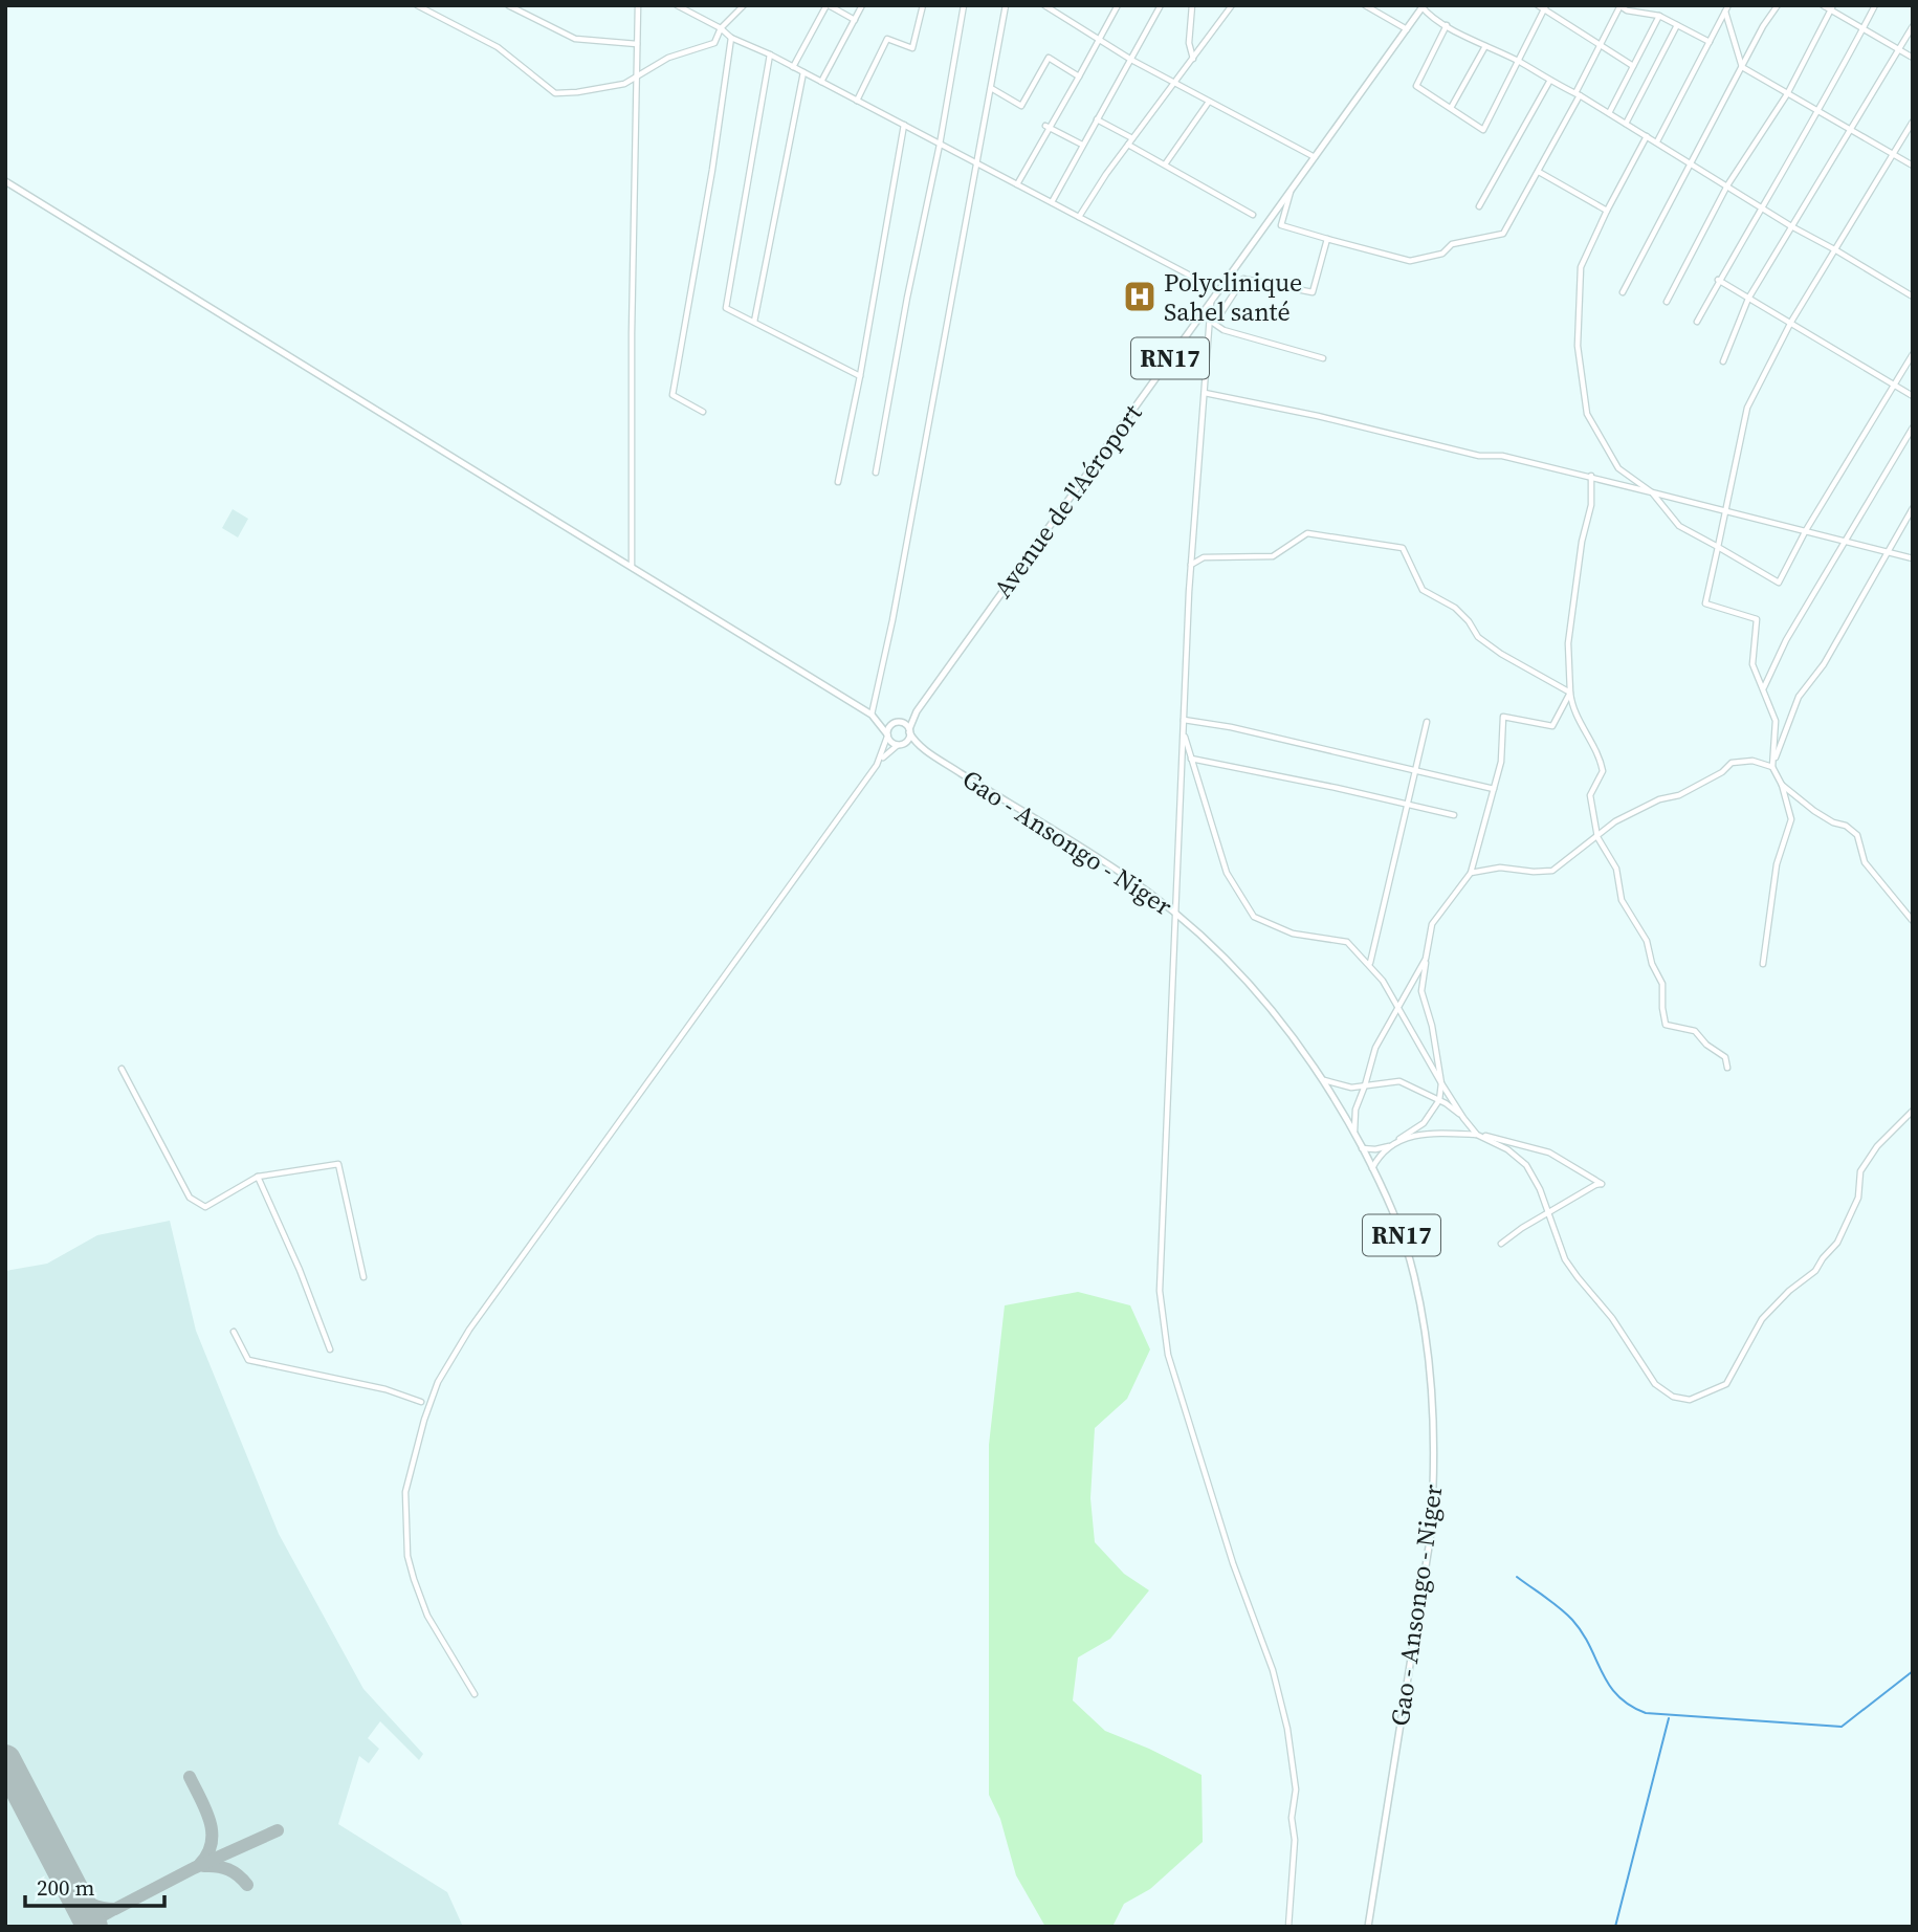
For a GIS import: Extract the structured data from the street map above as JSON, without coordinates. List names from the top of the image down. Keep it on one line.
{"streets":{"main road":["RN17","Avenue de l'Aéroport","Gao - Ansongo - Niger"]},"crossings":[["RN17","Avenue de l'Aéroport"],["RN17","Gao - Ansongo - Niger"]],"places":{"hospital":["Polyclinique Sahel santé"]},"scale_bar":"200 m"}
